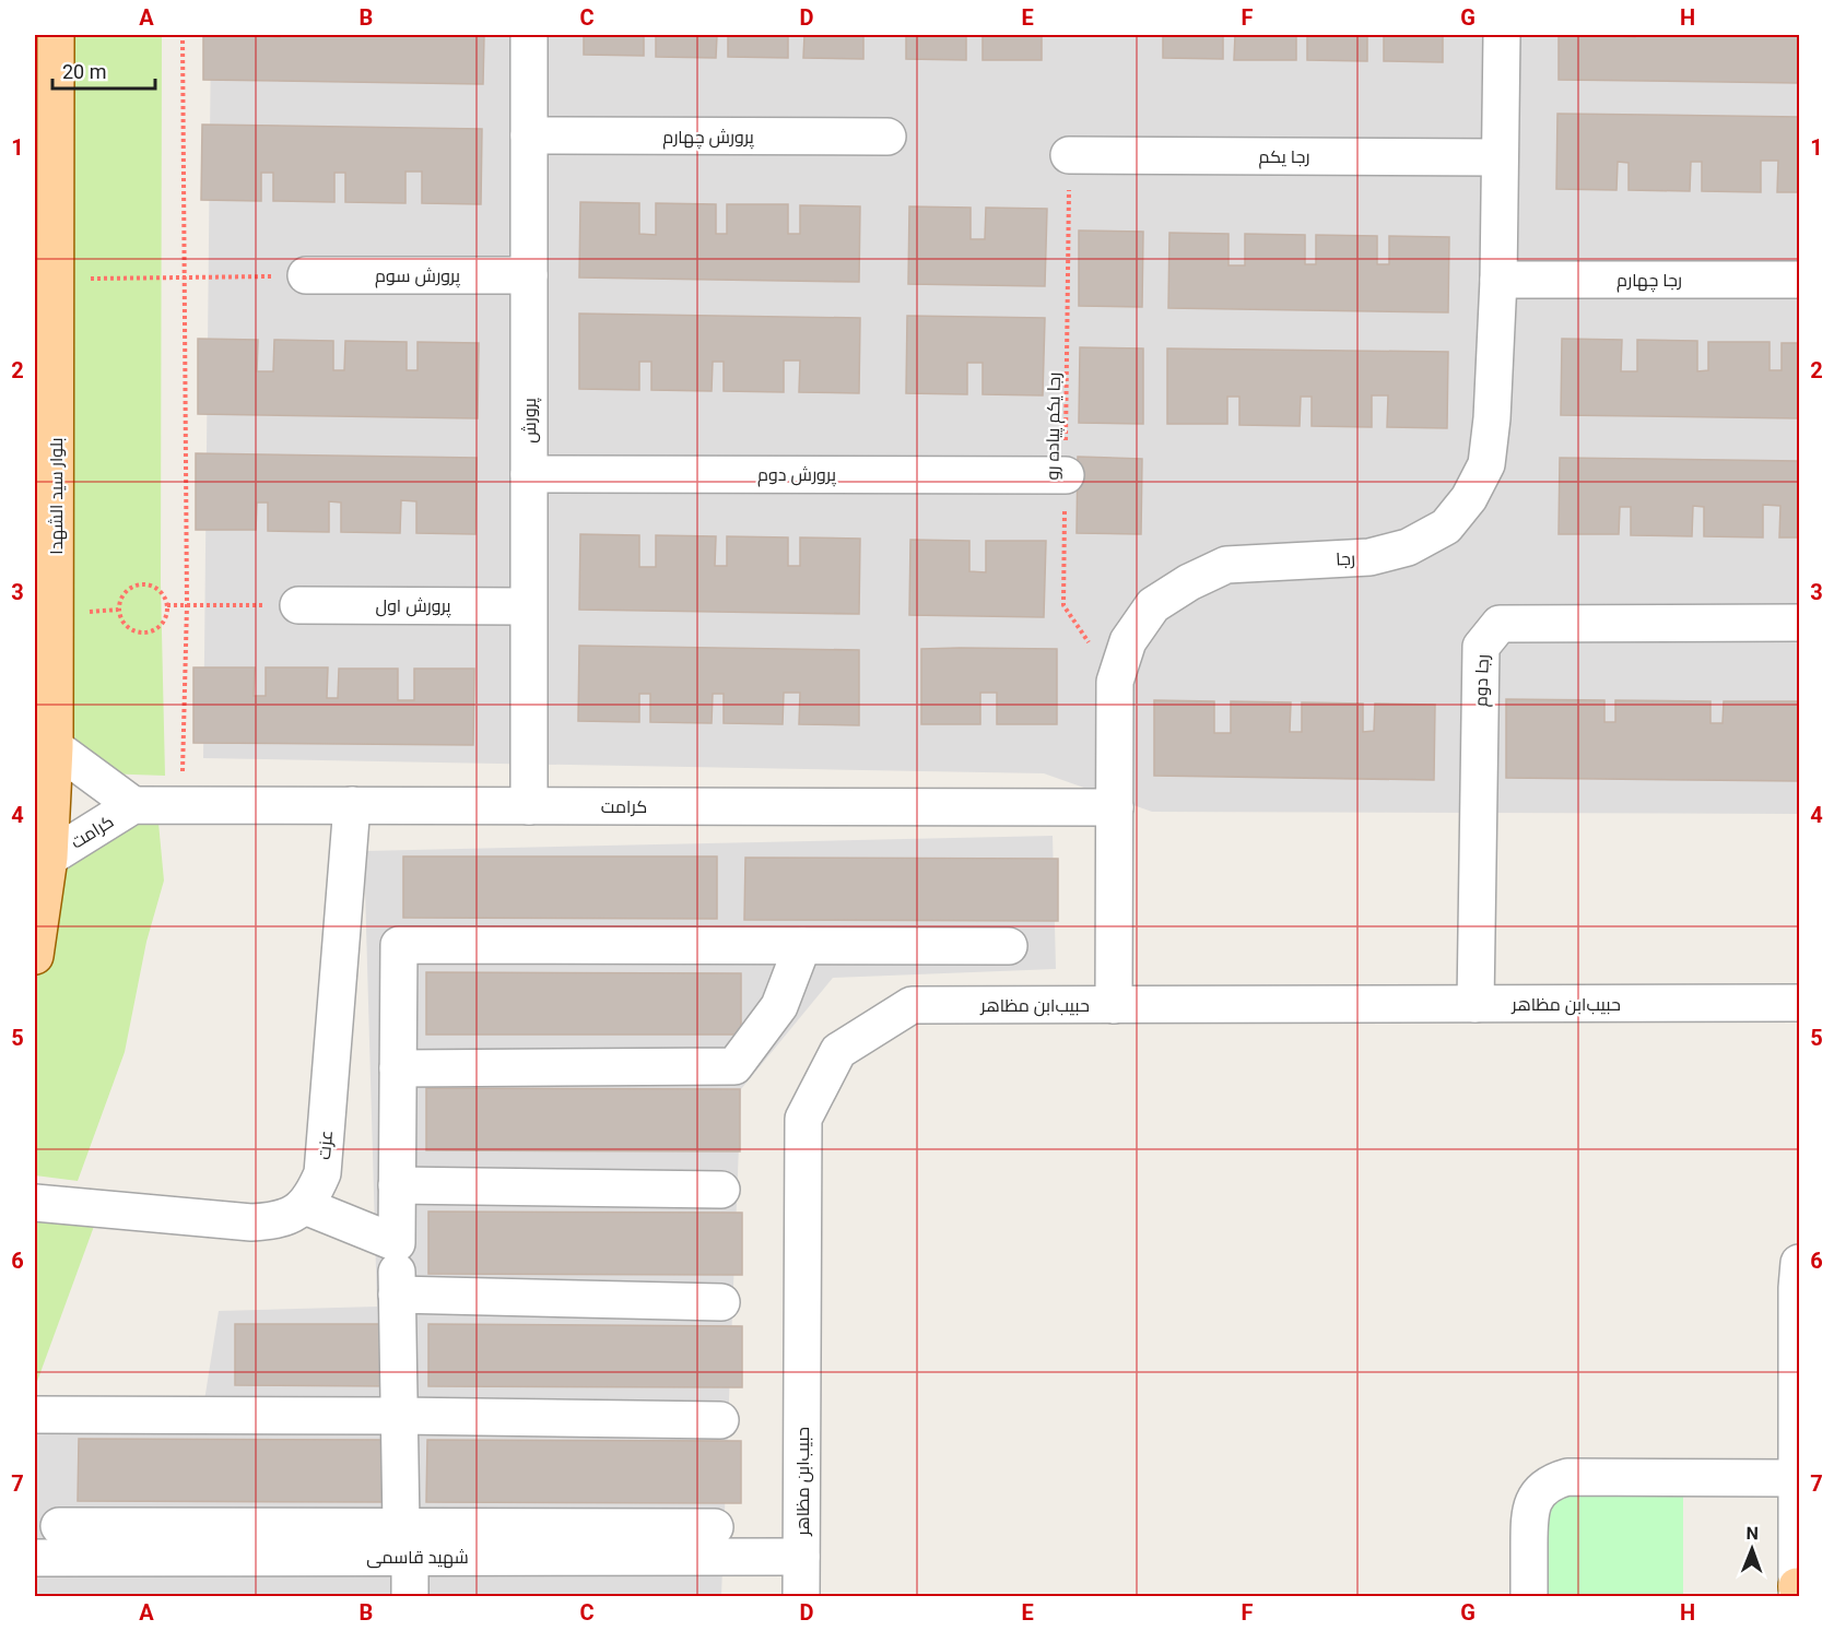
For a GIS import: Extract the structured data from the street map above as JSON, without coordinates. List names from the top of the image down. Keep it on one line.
{"streets":{"main road":["بلوار سید الشهدا"],"street":["پرورش چهارم","رجا یکم","پرورش سوم","رجا چهارم","پرورش","پرورش دوم","رجا","پرورش اول","رجا دوم","کرامت","حبیب‌ابن مظاهر","عزت","شهید قاسمی"],"path":["رجا یکم پیاده رو"]},"crossings":[["پرورش چهارم","پرورش"],["رجا یکم","رجا یکم پیاده رو"],["رجا یکم","رجا"],["پرورش سوم","پرورش"],["رجا چهارم","رجا"],["پرورش","پرورش دوم"],["پرورش","پرورش اول"],["پرورش","کرامت"],["رجا یکم پیاده رو","پرورش دوم"],["رجا یکم پیاده رو","رجا"],["بلوار سید الشهدا","کرامت"],["رجا","کرامت"],["رجا","حبیب‌ابن مظاهر"],["رجا دوم","حبیب‌ابن مظاهر"],["کرامت","عزت"],["حبیب‌ابن مظاهر","شهید قاسمی"]],"scale_bar":"20 m","north":"top","grid":{"columns":["A","B","C","D","E","F","G","H"],"rows":["1","2","3","4","5","6","7"]}}
